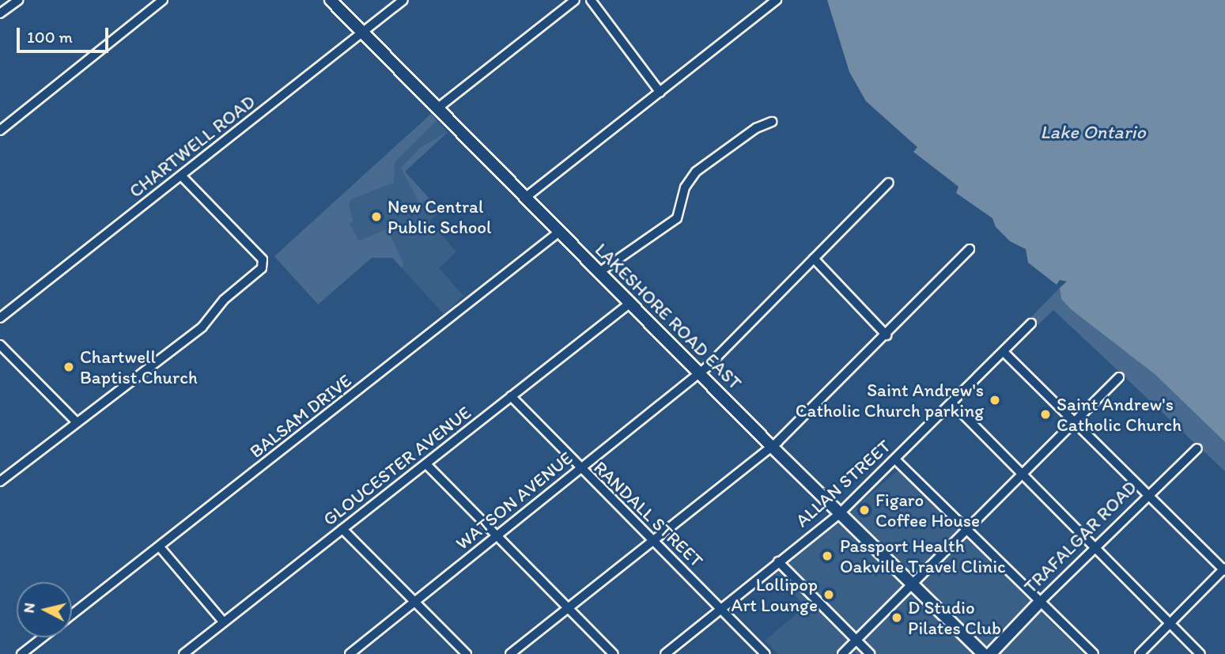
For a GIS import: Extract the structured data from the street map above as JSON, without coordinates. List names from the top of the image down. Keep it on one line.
{"streets":{"main road":["LAKESHORE ROAD EAST","TRAFALGAR ROAD"],"street":["CHARTWELL ROAD","BALSAM DRIVE","GLOUCESTER AVENUE","ALLAN STREET","WATSON AVENUE","RANDALL STREET"]},"crossings":[["CHARTWELL ROAD","LAKESHORE ROAD EAST"],["LAKESHORE ROAD EAST","BALSAM DRIVE"],["LAKESHORE ROAD EAST","GLOUCESTER AVENUE"],["LAKESHORE ROAD EAST","ALLAN STREET"],["LAKESHORE ROAD EAST","WATSON AVENUE"],["GLOUCESTER AVENUE","RANDALL STREET"],["ALLAN STREET","RANDALL STREET"],["WATSON AVENUE","RANDALL STREET"]],"water":["Lake Ontario"],"places":["New Central Public School","Chartwell Baptist Church","Saint Andrew's Catholic Church parking","Saint Andrew's Catholic Church","Figaro Coffee House","Passport Health Oakville Travel Clinic","Lollipop Art Lounge","D Studio Pilates Club"],"scale_bar":"100 m","north":"left"}
